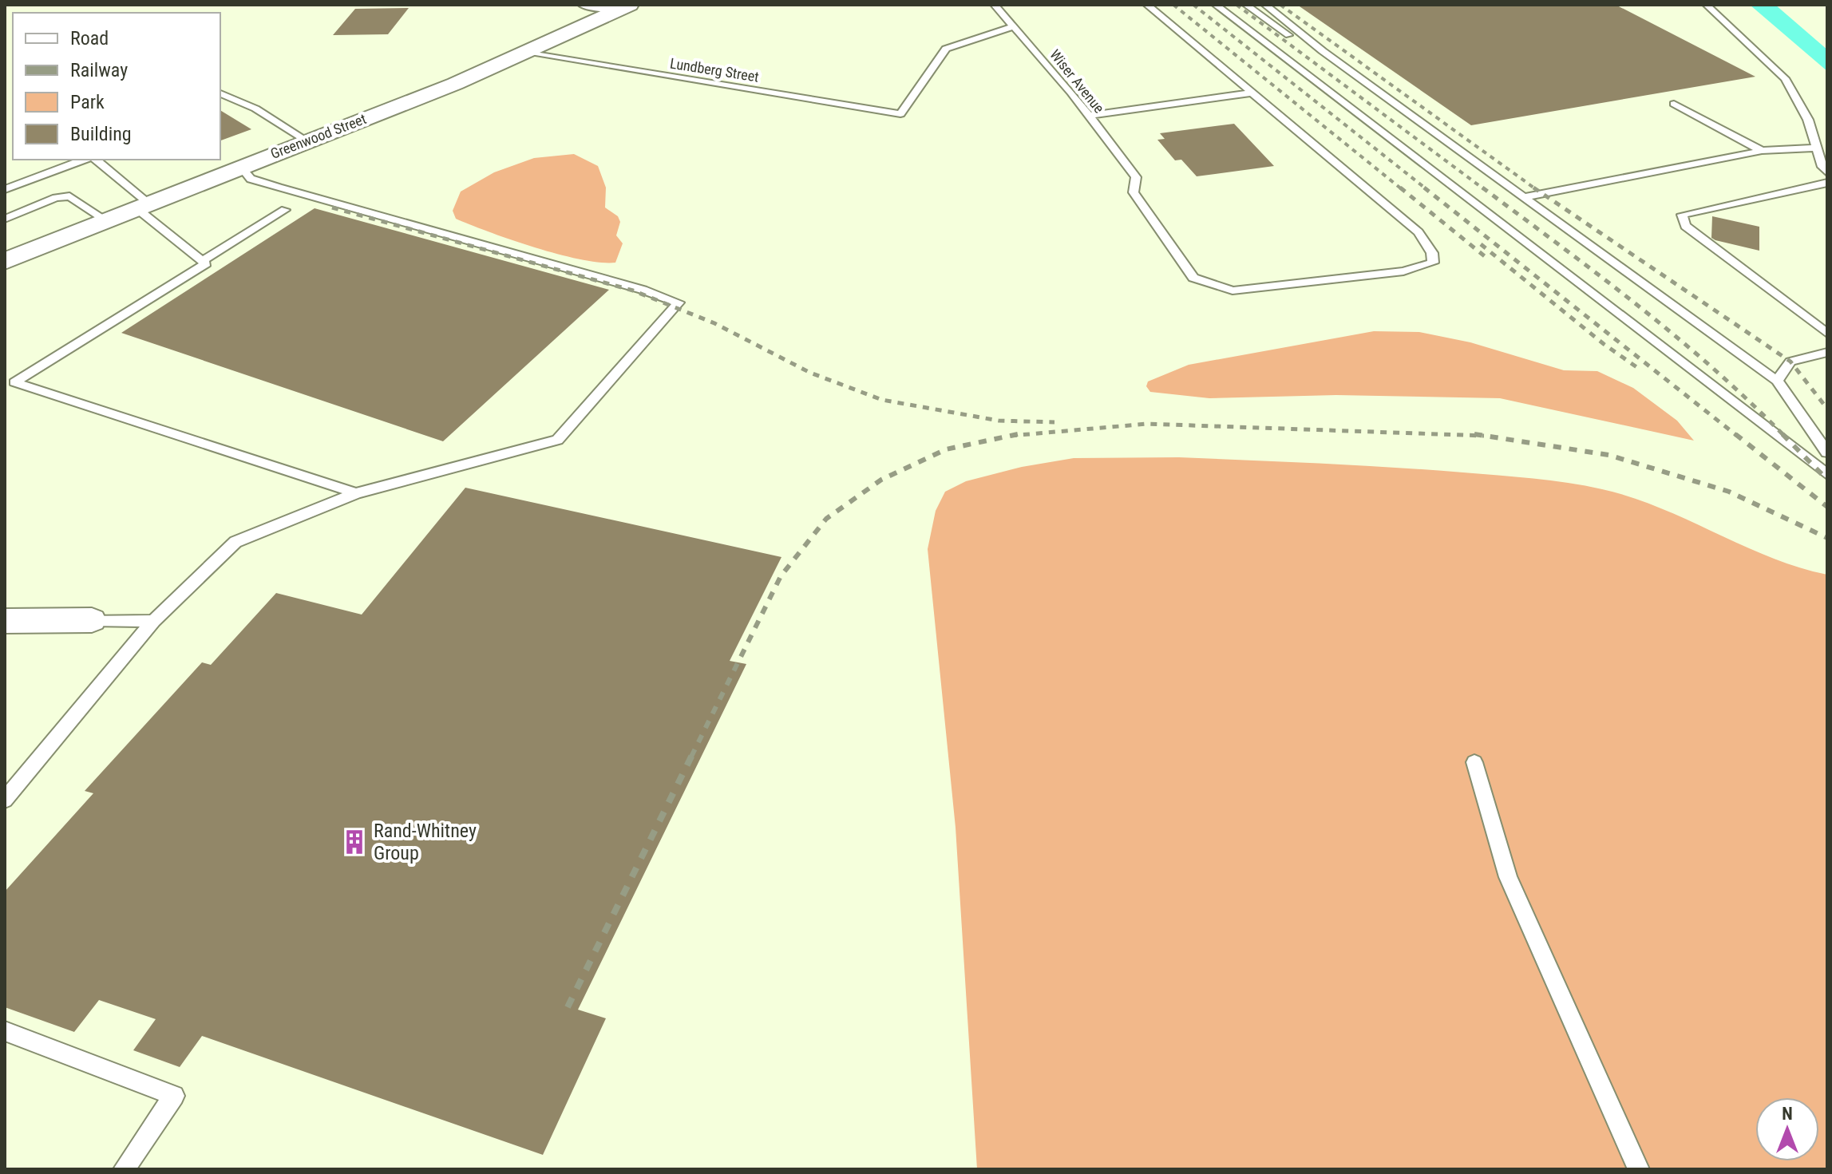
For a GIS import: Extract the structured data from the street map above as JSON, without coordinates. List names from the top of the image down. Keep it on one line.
{"streets":{"main road":["Greenwood Street"],"lane":["Lundberg Street","Wiser Avenue"]},"crossings":[["Lundberg Street","Wiser Avenue"],["Lundberg Street","Greenwood Street"]],"places":{"building":["Rand-Whitney Group"]},"legend":["Road","Railway","Park","Building"],"north":"top"}
